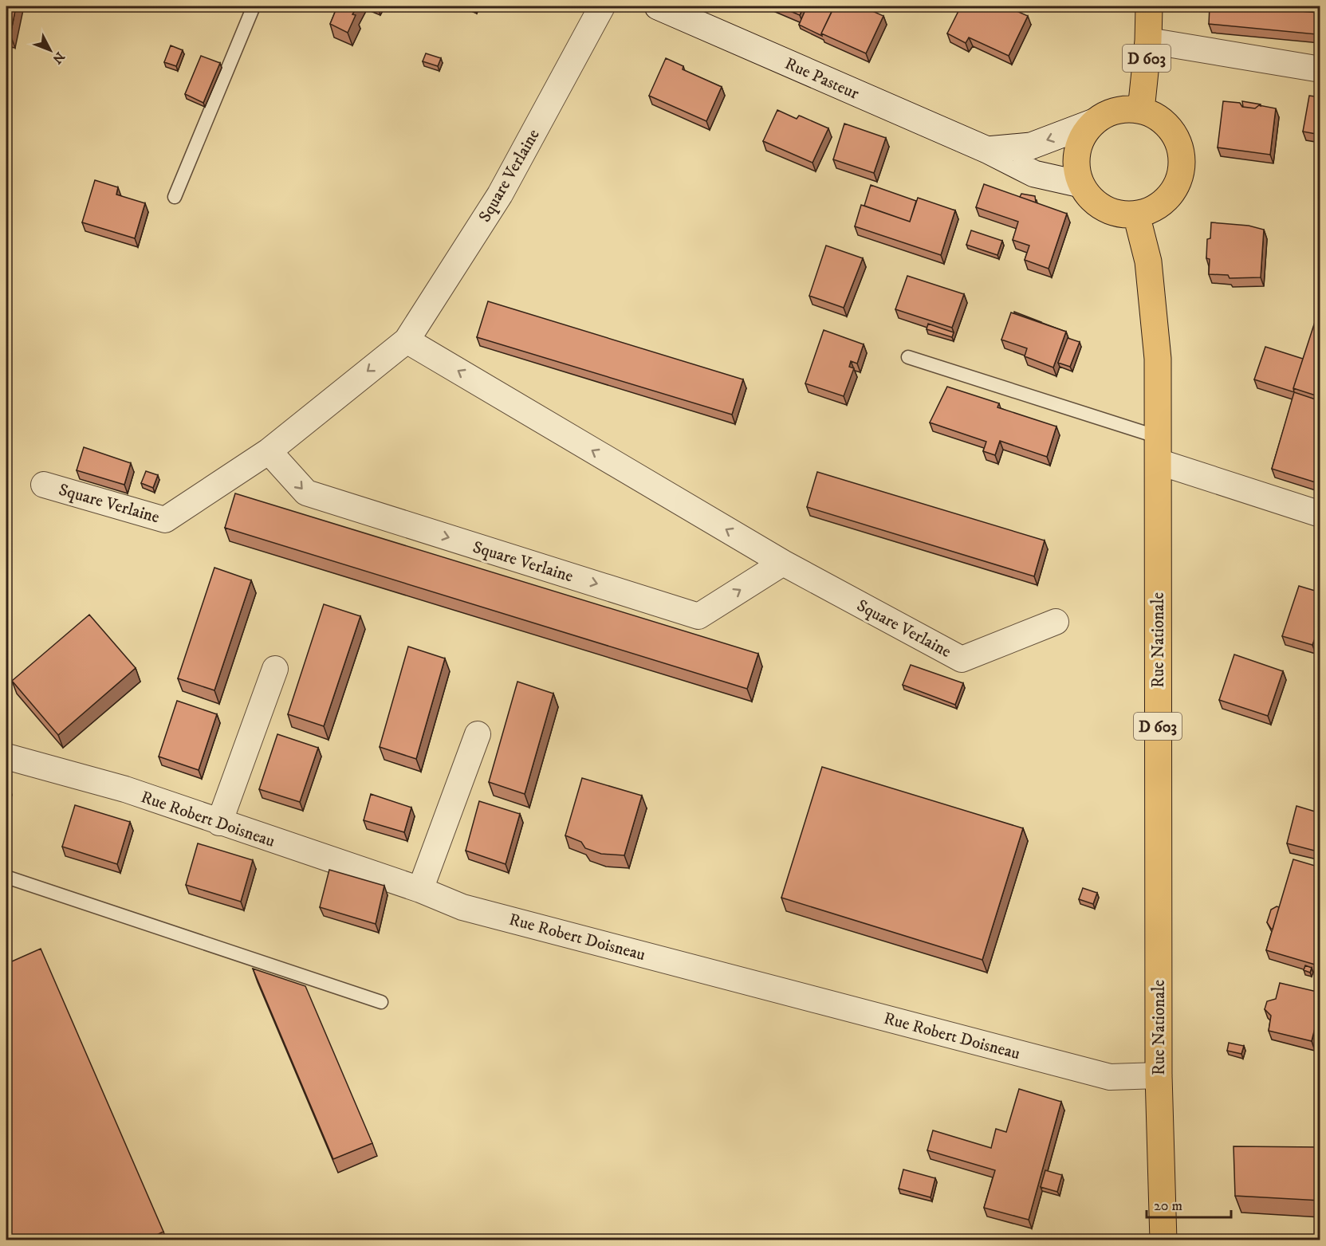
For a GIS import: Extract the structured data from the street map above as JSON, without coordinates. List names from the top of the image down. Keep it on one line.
{"streets":{"main road":["D 603","Rue Pasteur","Rue Nationale"],"street":["Square Verlaine","Rue Robert Doisneau"]},"crossings":[["D 603","Rue Pasteur"],["D 603","Rue Nationale"],["Rue Pasteur","Rue Nationale"],["Rue Nationale","Rue Robert Doisneau"]],"scale_bar":"20 m","north":"bottom right"}
